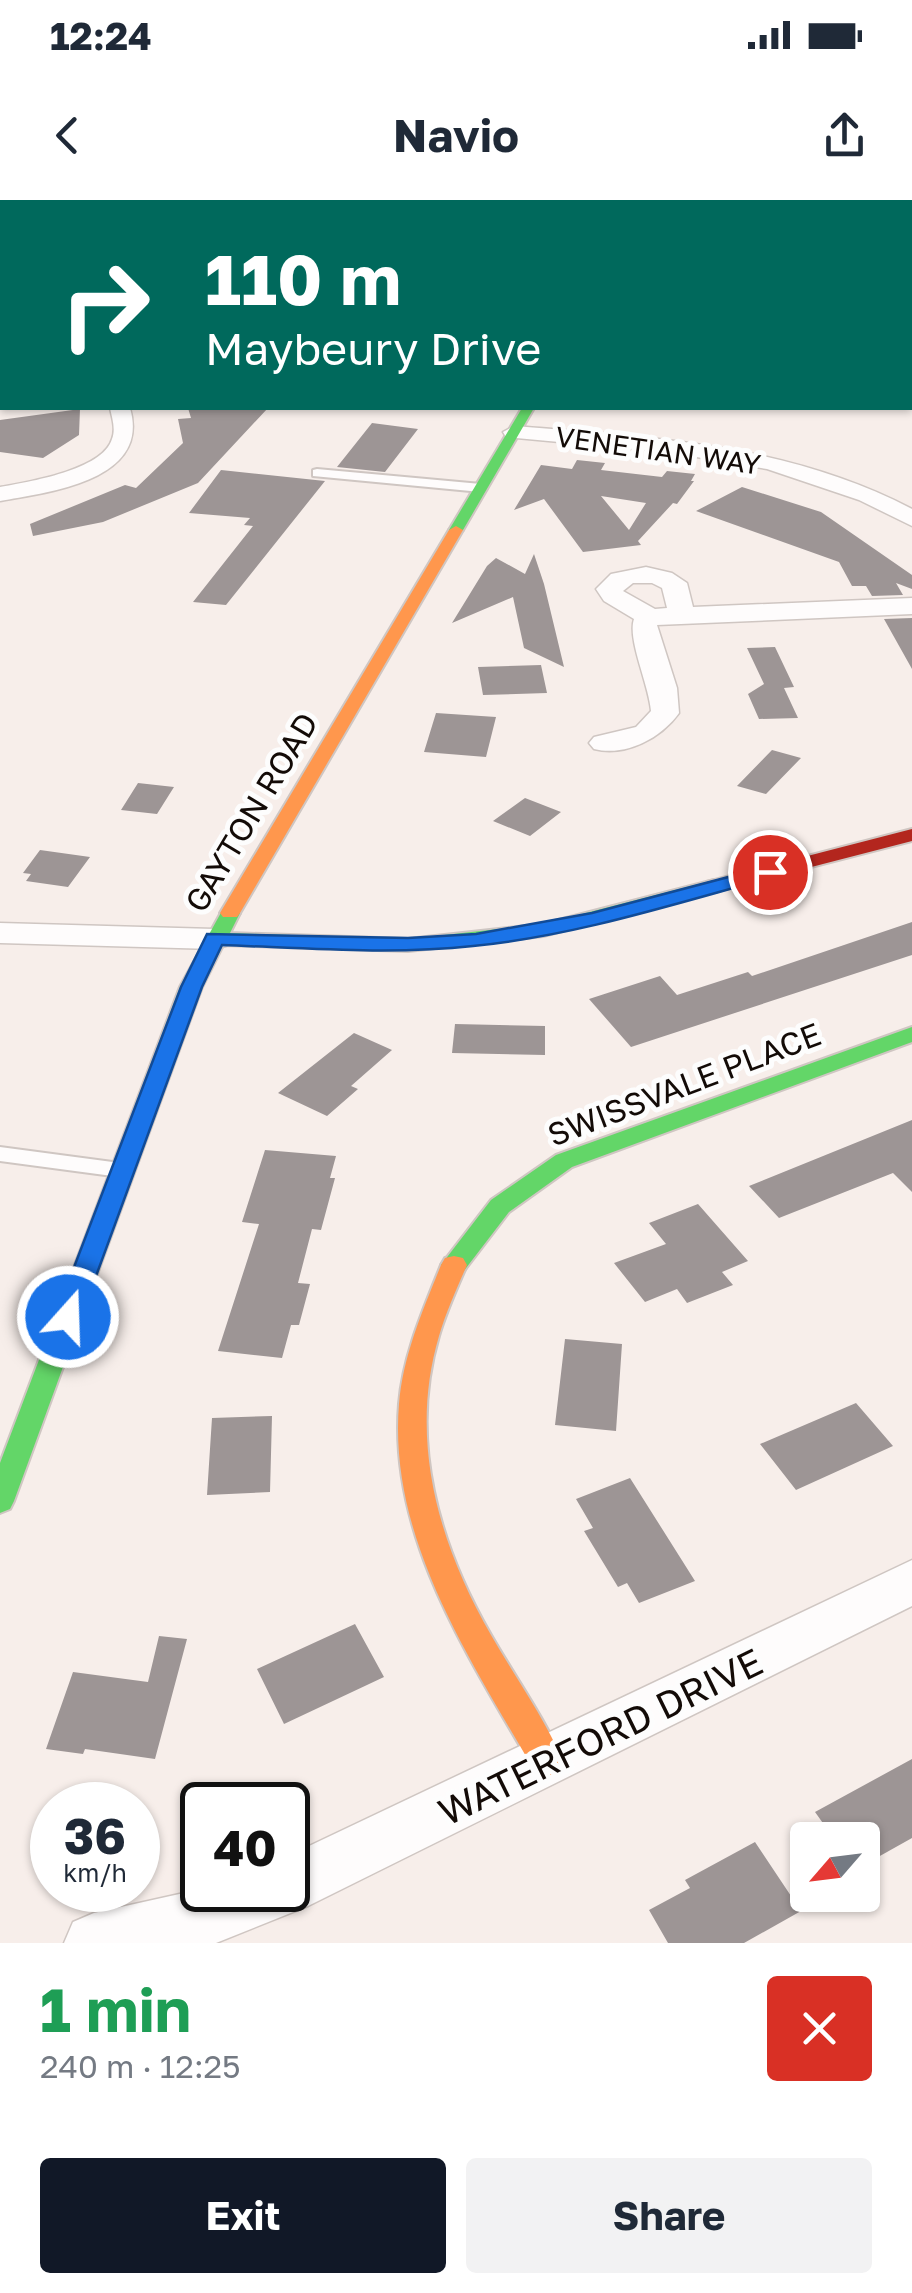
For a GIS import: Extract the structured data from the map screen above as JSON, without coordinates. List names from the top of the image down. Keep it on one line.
{"streets":{"street":["VENETIAN WAY","GAYTON ROAD","SWISSVALE PLACE","WATERFORD DRIVE"]},"crossings":[["VENETIAN WAY","GAYTON ROAD"],["SWISSVALE PLACE","WATERFORD DRIVE"]],"north":"bottom left","page":{"status":"12:24","header":"Navio","turn":["110 m","Maybeury Drive"],"speed":"36 km/h","limit":"40","heading":["1 min","240 m · 12:25"],"buttons":["Exit","Share"]}}
